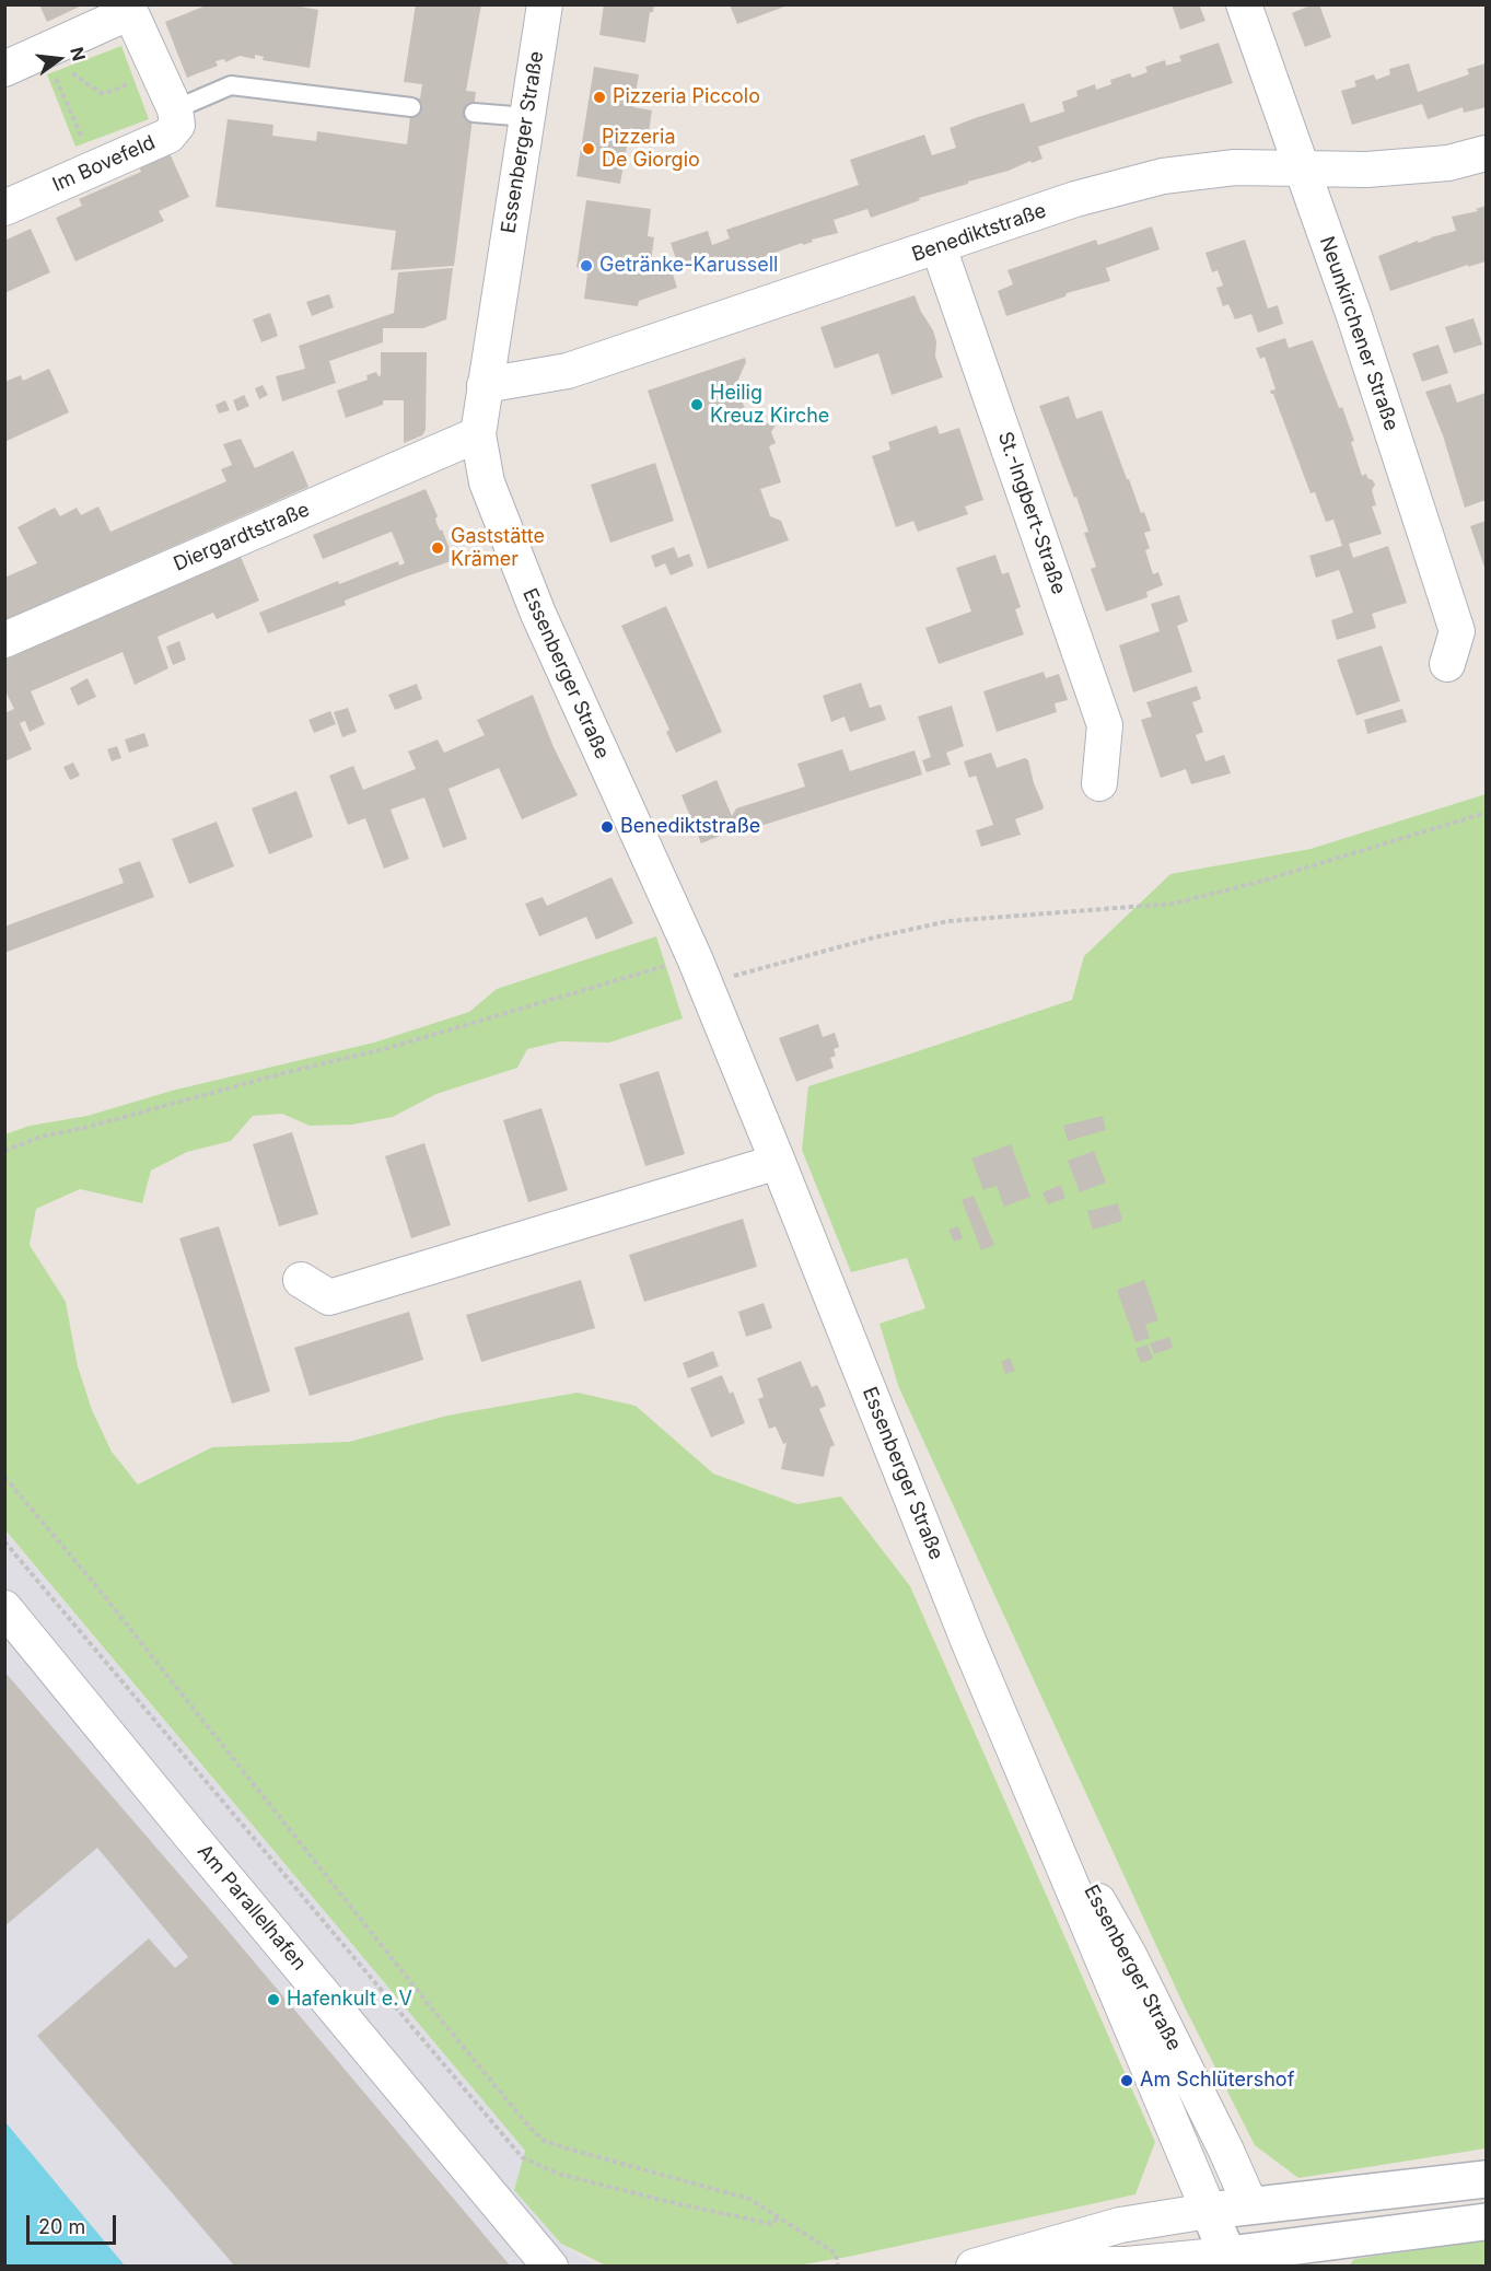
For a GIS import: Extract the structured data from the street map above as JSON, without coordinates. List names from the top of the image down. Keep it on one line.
{"streets":{"street":["Essenberger Straße","Im Bovefeld","Benediktstraße","Neunkirchener Straße","St.-Ingbert-Straße","Diergardtstraße","Am Parallelhafen"]},"crossings":[["Essenberger Straße","Benediktstraße"],["Essenberger Straße","Diergardtstraße"],["Benediktstraße","Neunkirchener Straße"],["Benediktstraße","St.-Ingbert-Straße"]],"places":["Pizzeria Piccolo","Pizzeria De Giorgio","Getränke-Karussell","Heilig Kreuz Kirche","Gaststätte Krämer","Benediktstraße","Hafenkult e.V","Am Schlütershof"],"scale_bar":"20 m","north":"right"}
